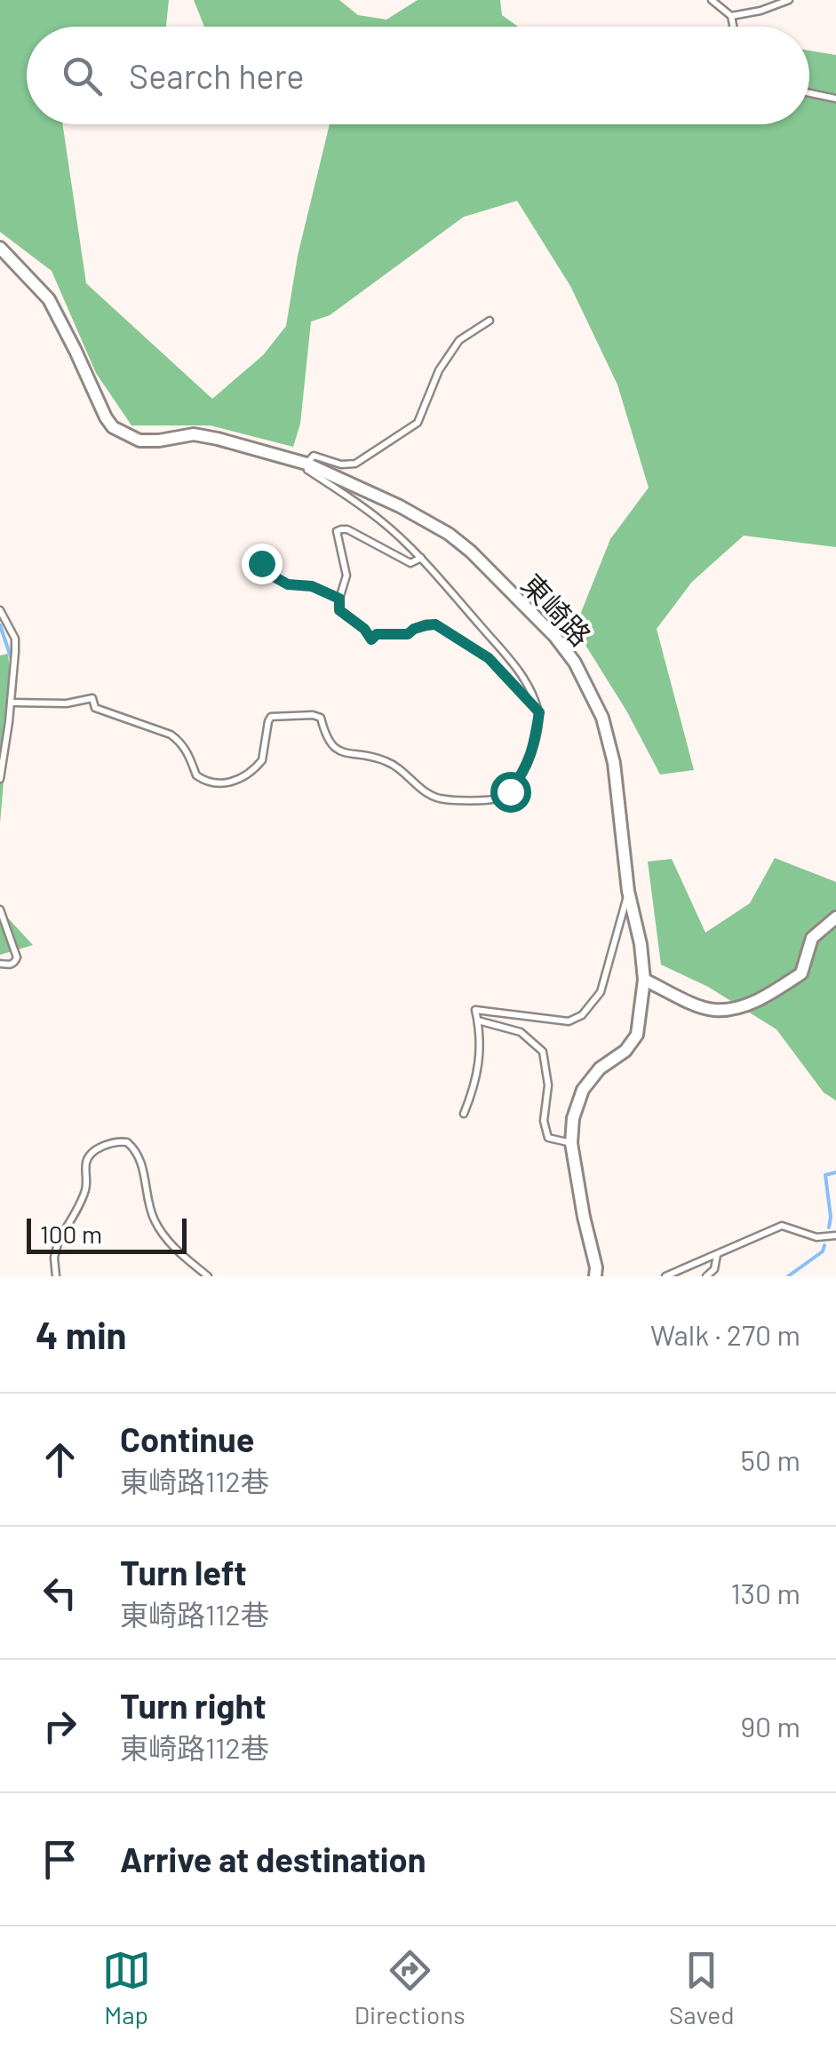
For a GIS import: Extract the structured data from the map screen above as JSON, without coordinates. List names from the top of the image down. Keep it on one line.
{"streets":{"street":["東崎路"]},"scale_bar":"100 m","page":{"search":"Search here","scale":"100 m","heading":["4 min","Walk · 270 m"],"list":[["Continue","東崎路112巷","50 m"],["Turn left","東崎路112巷","130 m"],["Turn right","東崎路112巷","90 m"],"Arrive at destination"],"nav":["Map","Directions","Saved"]}}
